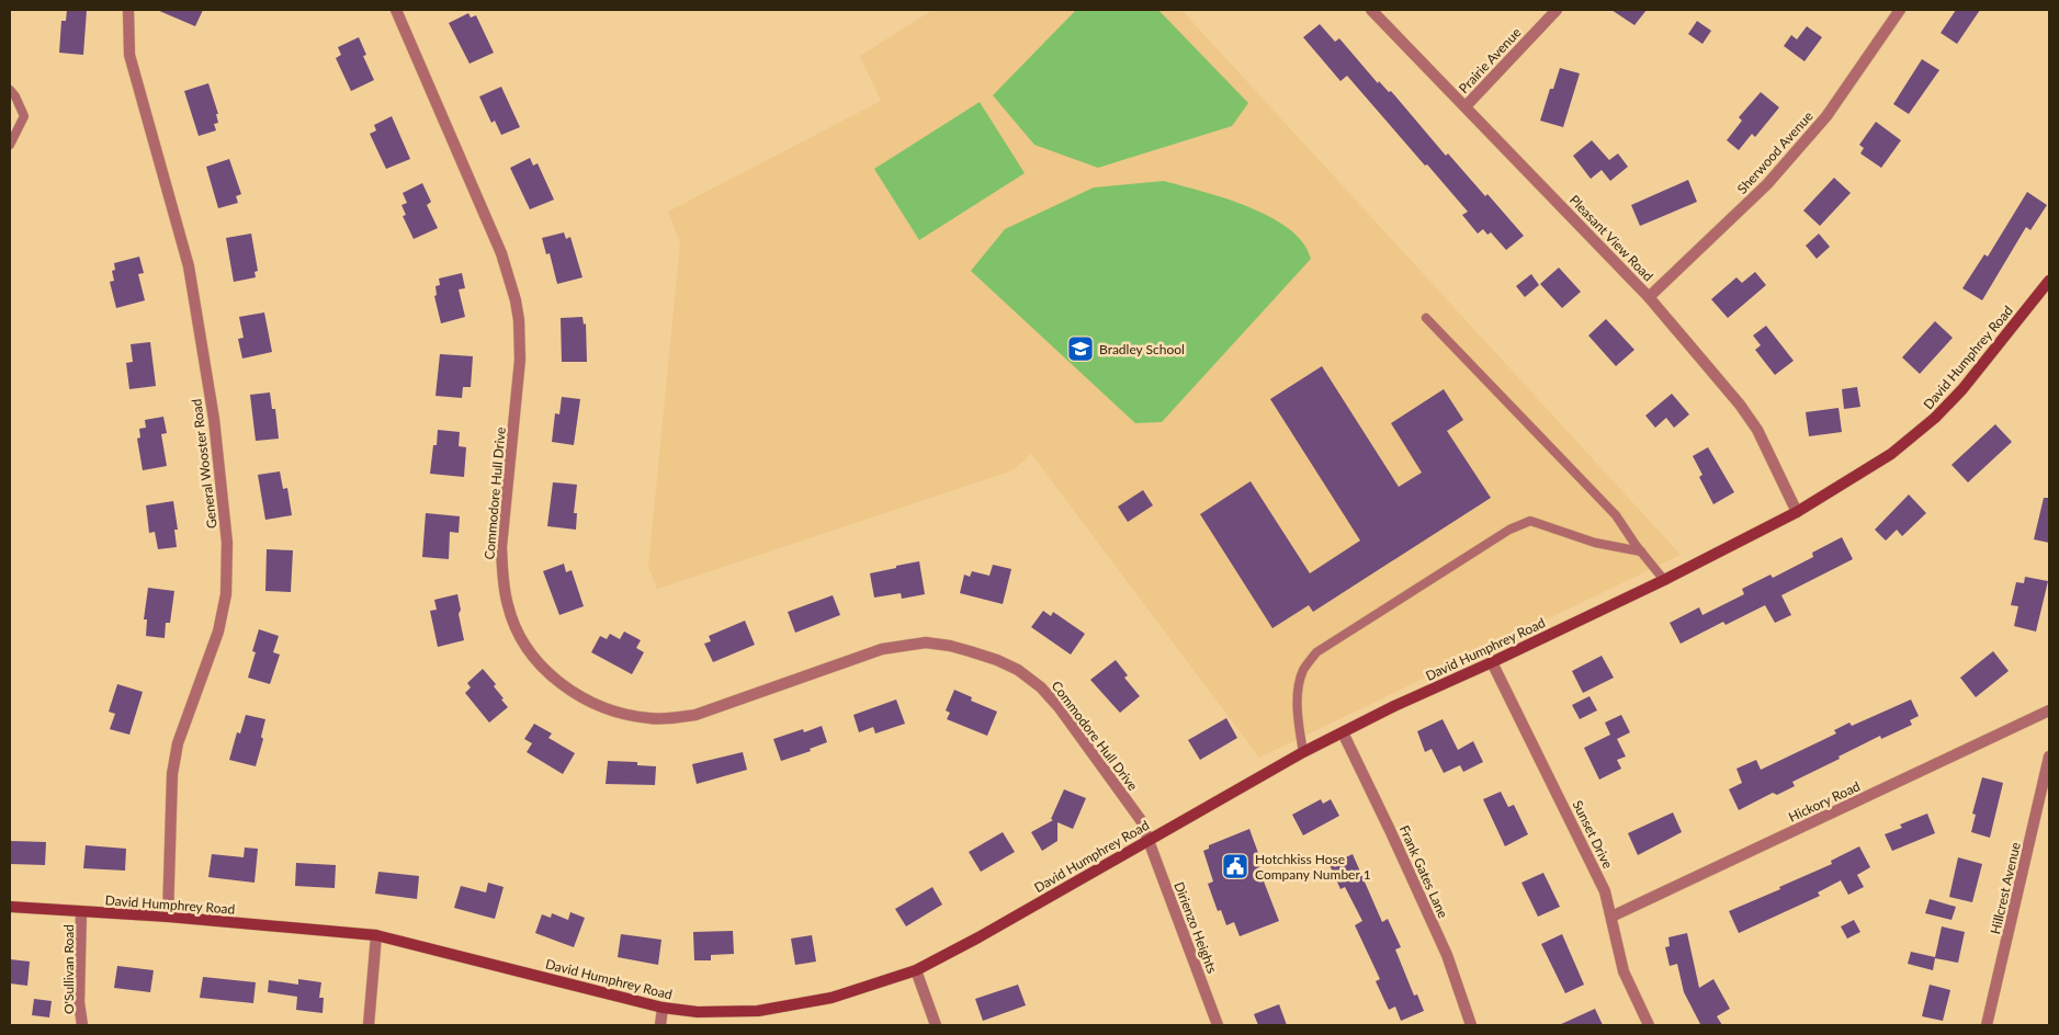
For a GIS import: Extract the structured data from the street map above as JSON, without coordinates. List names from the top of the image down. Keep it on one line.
{"streets":{"street":["Prairie Avenue","Sherwood Avenue","Pleasant View Road","David Humphrey Road","General Wooster Road","Commodore Hull Drive","Hickory Road","Sunset Drive","Frank Gates Lane","Hillcrest Avenue","Dirienzo Heights","O'Sullivan Road"]},"crossings":[["Prairie Avenue","Pleasant View Road"],["Sherwood Avenue","Pleasant View Road"],["Pleasant View Road","David Humphrey Road"],["David Humphrey Road","General Wooster Road"],["David Humphrey Road","Commodore Hull Drive"],["David Humphrey Road","Sunset Drive"],["David Humphrey Road","Frank Gates Lane"],["David Humphrey Road","Dirienzo Heights"],["David Humphrey Road","O'Sullivan Road"],["Commodore Hull Drive","Dirienzo Heights"],["Hickory Road","Sunset Drive"]],"places":{"school or university":["Bradley School"],"public building":["Hotchkiss Hose Company Number 1"]}}
